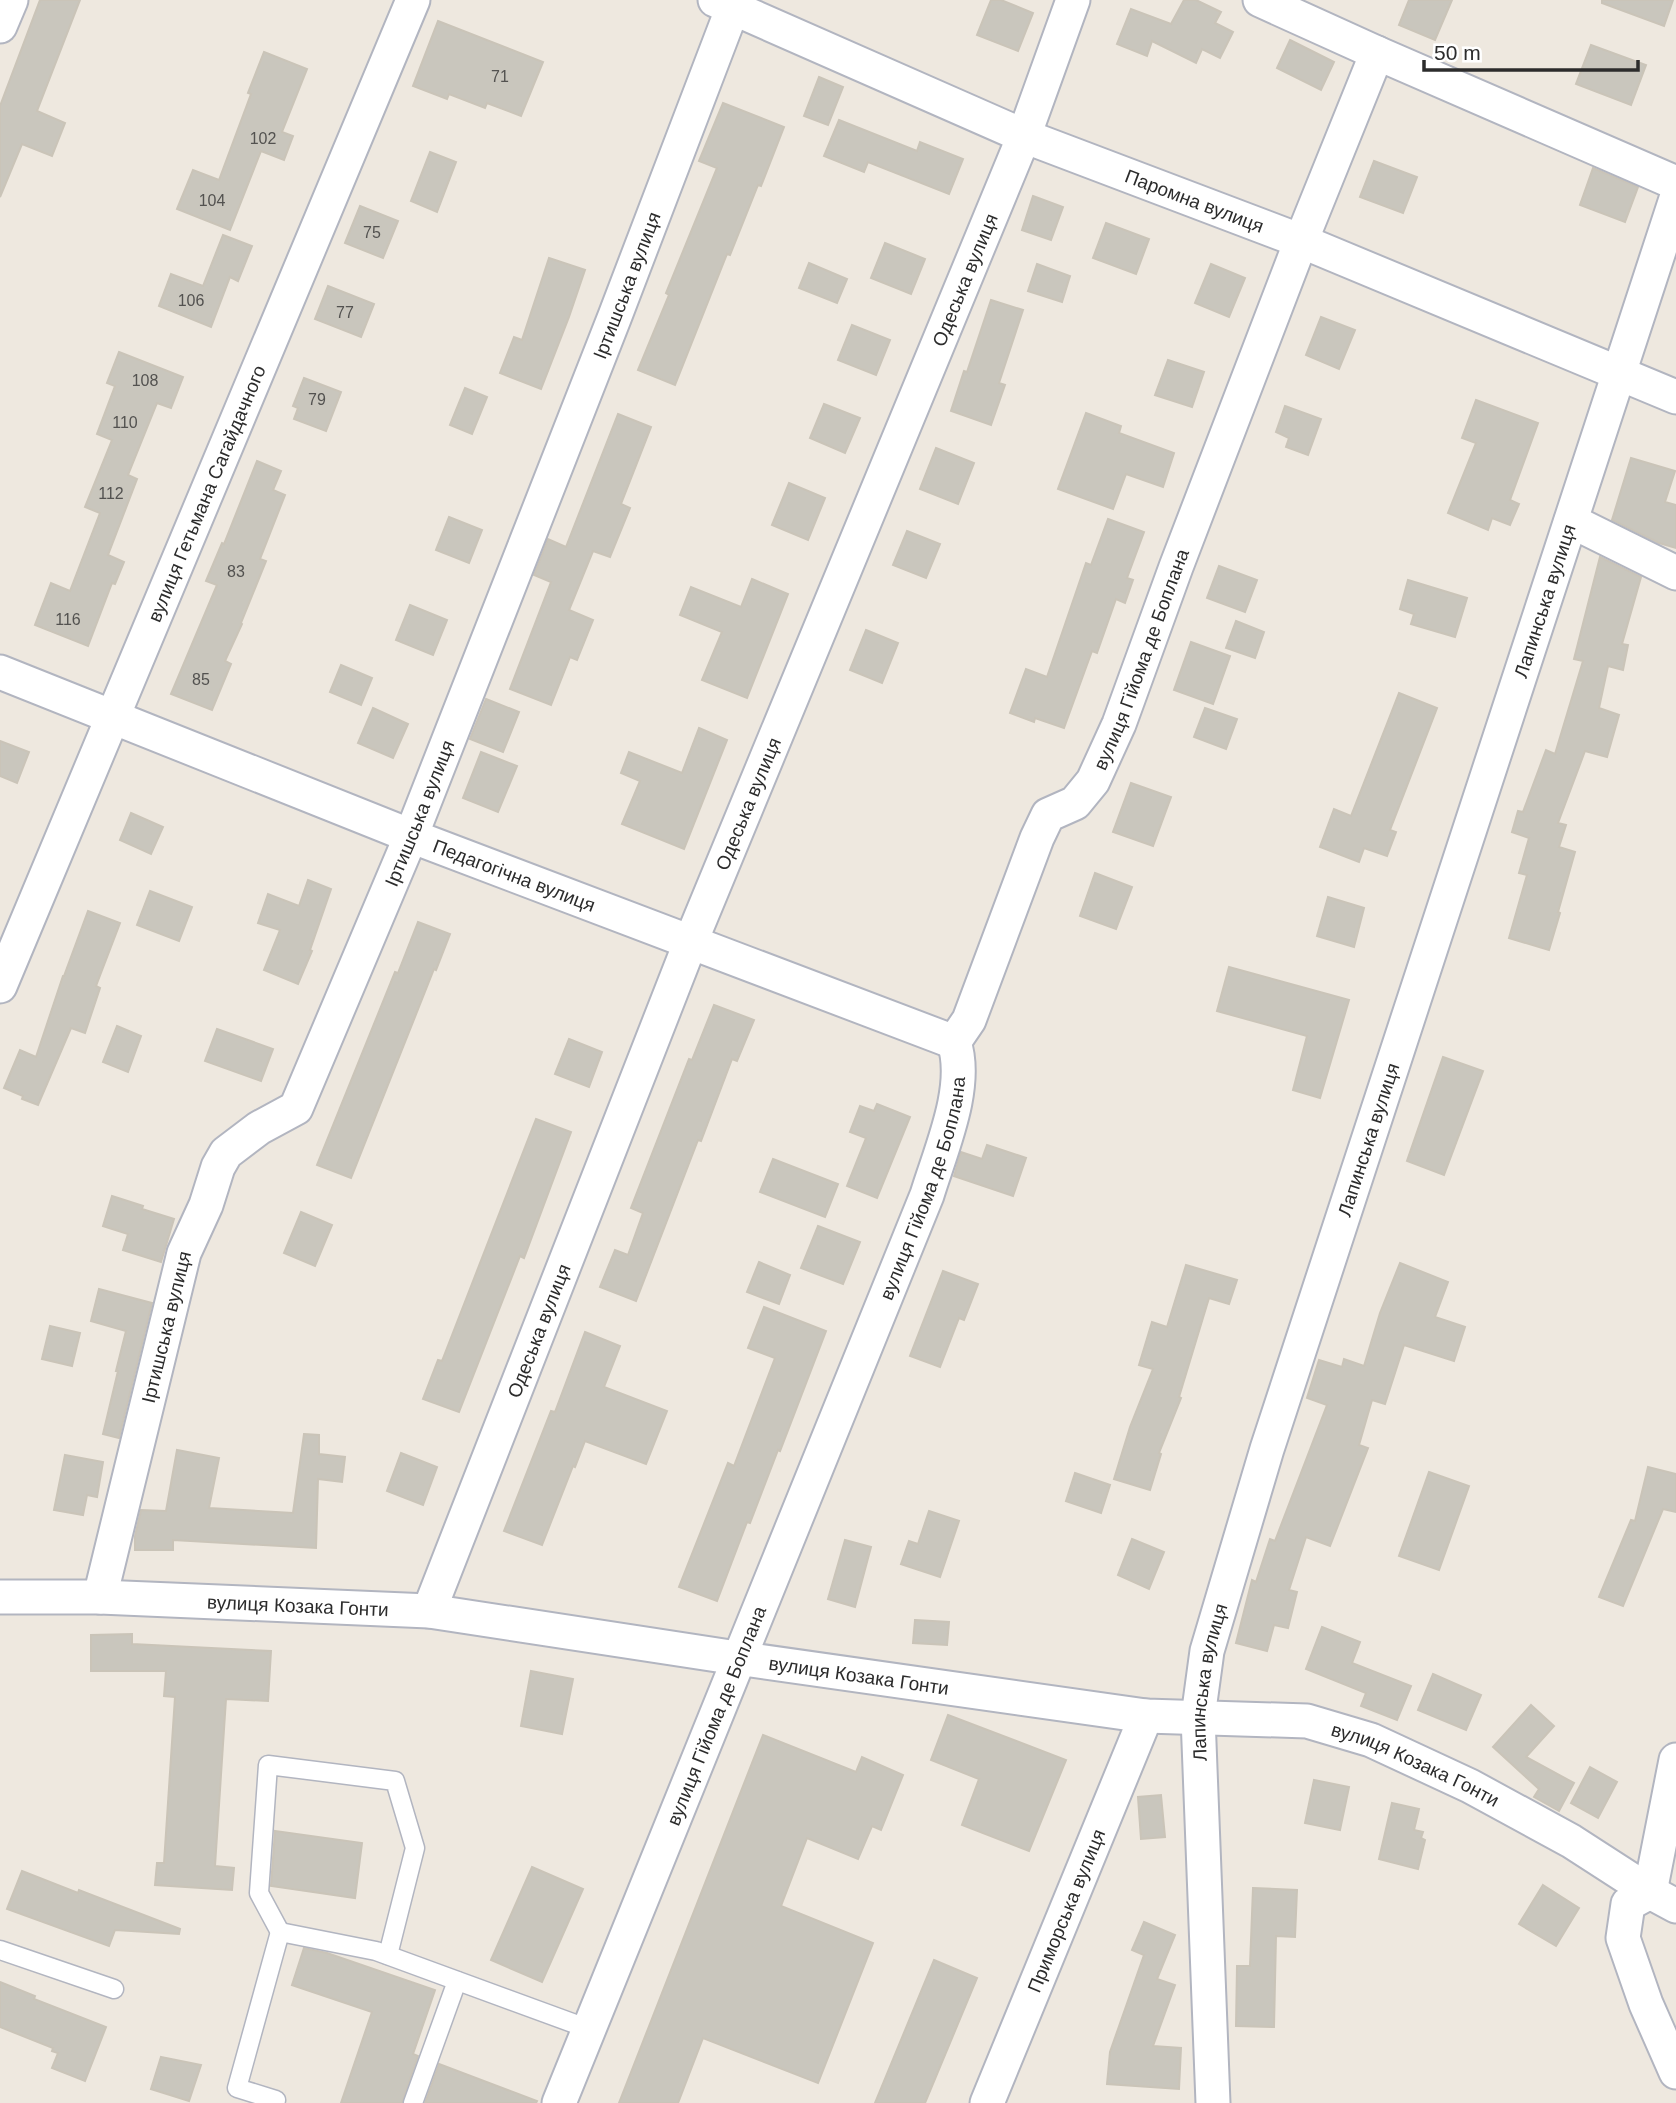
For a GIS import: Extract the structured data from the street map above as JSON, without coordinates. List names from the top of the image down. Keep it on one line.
{"streets":{"street":["Паромна вулиця","Одеська вулиця","Іртишська вулиця","вулиця Гетьмана Сагайдачного","Лапинська вулиця","вулиця Гійома де Боплана","Педагогічна вулиця","вулиця Козака Гонти","Приморська вулиця"]},"crossings":[["Паромна вулиця","Одеська вулиця"],["Паромна вулиця","Іртишська вулиця"],["Паромна вулиця","Лапинська вулиця"],["Паромна вулиця","вулиця Гійома де Боплана"],["Одеська вулиця","Педагогічна вулиця"],["Одеська вулиця","вулиця Козака Гонти"],["Іртишська вулиця","Педагогічна вулиця"],["Іртишська вулиця","вулиця Козака Гонти"],["вулиця Гетьмана Сагайдачного","Педагогічна вулиця"],["Лапинська вулиця","вулиця Козака Гонти"],["вулиця Гійома де Боплана","Педагогічна вулиця"],["вулиця Гійома де Боплана","вулиця Козака Гонти"],["вулиця Козака Гонти","Приморська вулиця"]],"house_numbers":["71","102","104","75","106","77","108","79","110","112","83","116","85"],"scale_bar":"50 m"}
